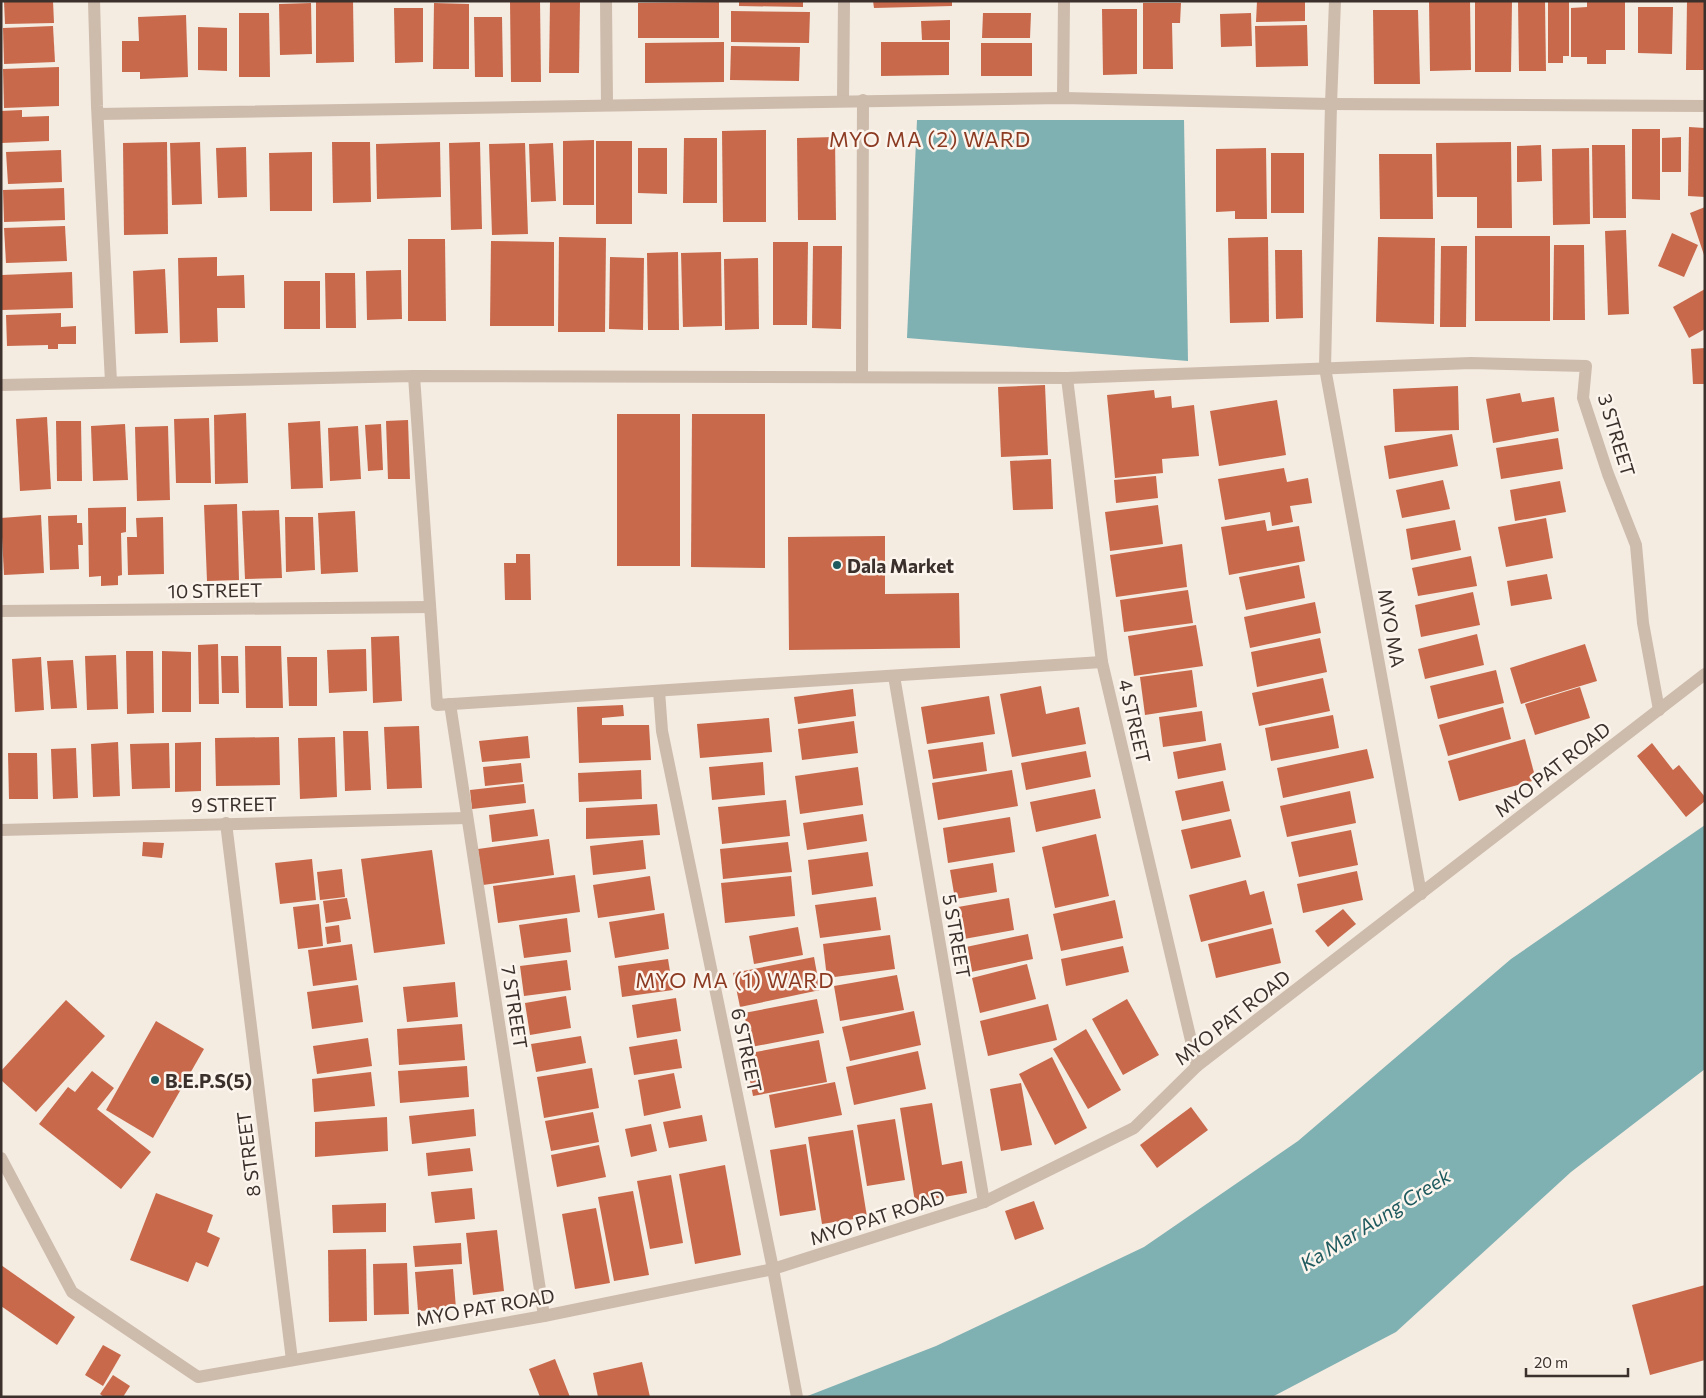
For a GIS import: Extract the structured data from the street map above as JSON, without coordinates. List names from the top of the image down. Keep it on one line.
{"streets":{"street":["3 STREET","10 STREET","MYO MA","4 STREET","MYO PAT ROAD","9 STREET","5 STREET","7 STREET","6 STREET","8 STREET"]},"crossings":[["3 STREET","MYO MA"],["3 STREET","MYO PAT ROAD"],["MYO MA","MYO PAT ROAD"],["4 STREET","MYO PAT ROAD"],["MYO PAT ROAD","5 STREET"],["MYO PAT ROAD","7 STREET"],["MYO PAT ROAD","6 STREET"],["MYO PAT ROAD","8 STREET"],["9 STREET","7 STREET"],["9 STREET","8 STREET"]],"districts":["MYO MA (2) WARD","MYO MA (1) WARD"],"water":["Ka Mar Aung Creek"],"places":["Dala Market","B.E.P.S(5)"],"scale_bar":"20 m"}
